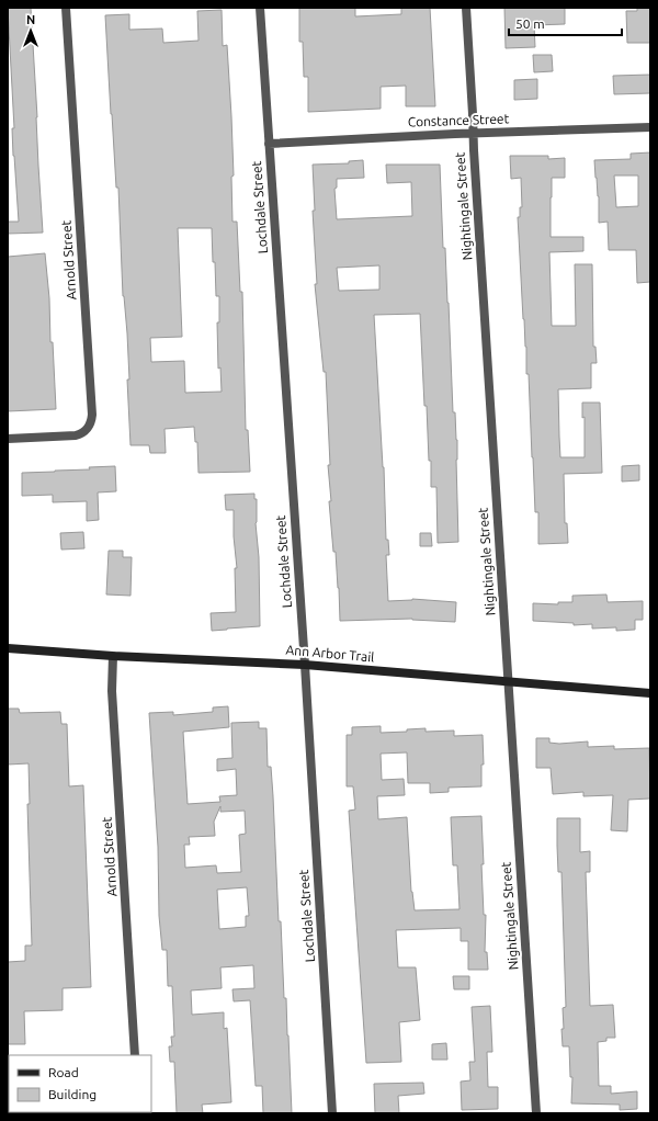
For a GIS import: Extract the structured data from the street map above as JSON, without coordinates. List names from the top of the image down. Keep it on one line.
{"streets":{"street":["Constance Street","Nightingale Street","Lochdale Street","Arnold Street","Ann Arbor Trail"]},"crossings":[["Constance Street","Nightingale Street"],["Constance Street","Lochdale Street"],["Nightingale Street","Ann Arbor Trail"],["Lochdale Street","Ann Arbor Trail"],["Arnold Street","Ann Arbor Trail"]],"legend":["Road","Building"],"scale_bar":"50 m","north":"top"}
